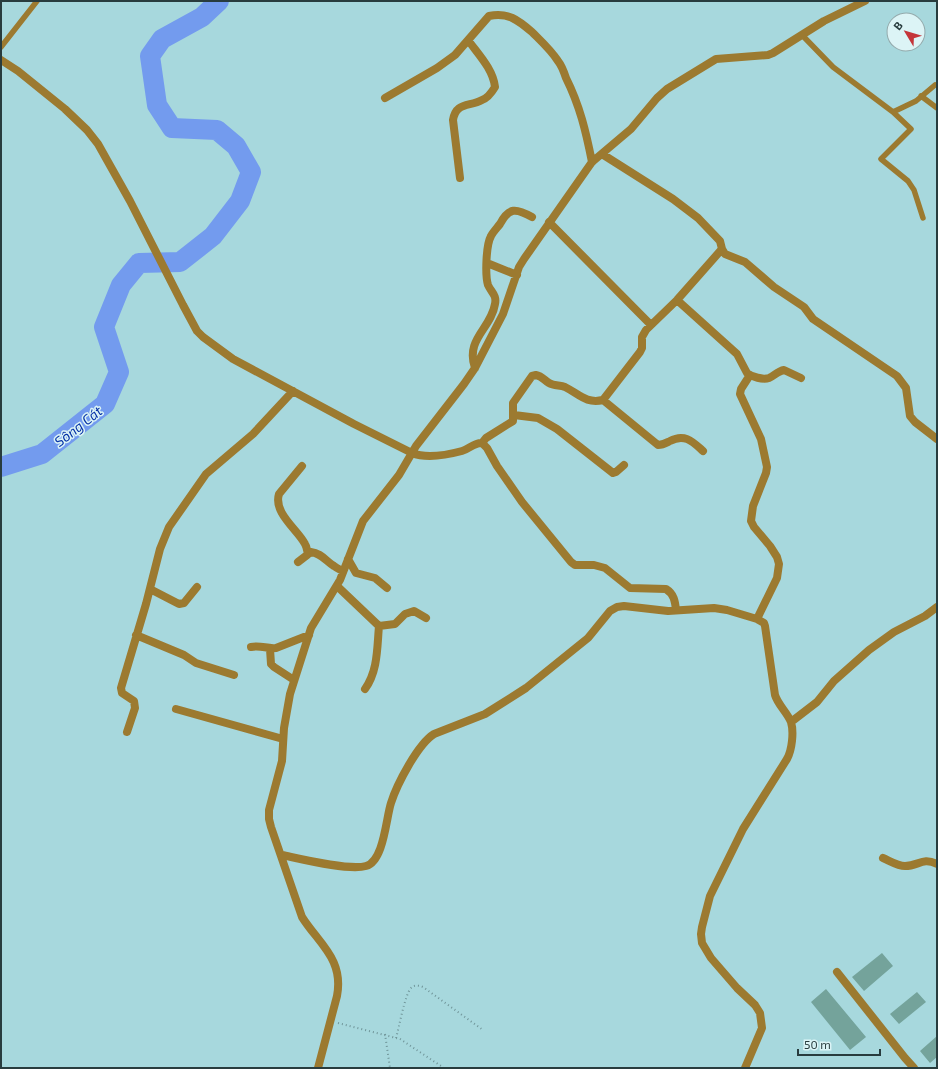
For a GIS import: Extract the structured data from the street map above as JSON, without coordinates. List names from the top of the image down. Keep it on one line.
{"water":["Sông Cát"],"scale_bar":"50 m","north":"top left"}
